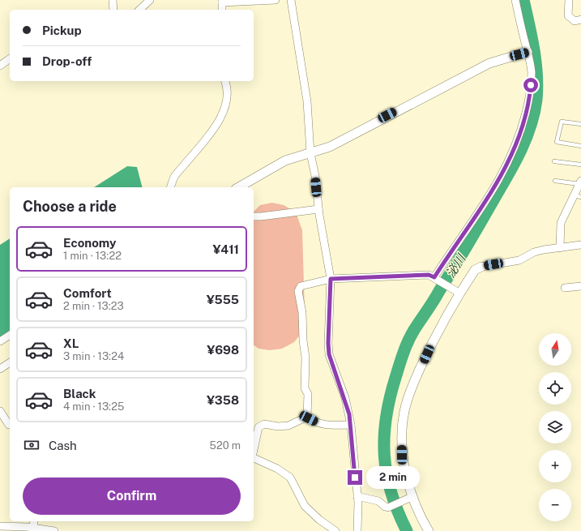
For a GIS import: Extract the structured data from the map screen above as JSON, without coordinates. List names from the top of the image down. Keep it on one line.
{"water":["泌川"],"north":"top","page":{"banner":["Pickup","Drop-off"],"heading":"Choose a ride","list":[{"name":"Economy","note":"1 min · 13:22","value":"¥411"},{"name":"Comfort","note":"2 min · 13:23","value":"¥555"},{"name":"XL","note":"3 min · 13:24","value":"¥698"},{"name":"Black","note":"4 min · 13:25","value":"¥358"}],"map_buttons":["+","−"],"pay":["Cash","520 m"],"bubble":"2 min","buttons":"Confirm"}}
